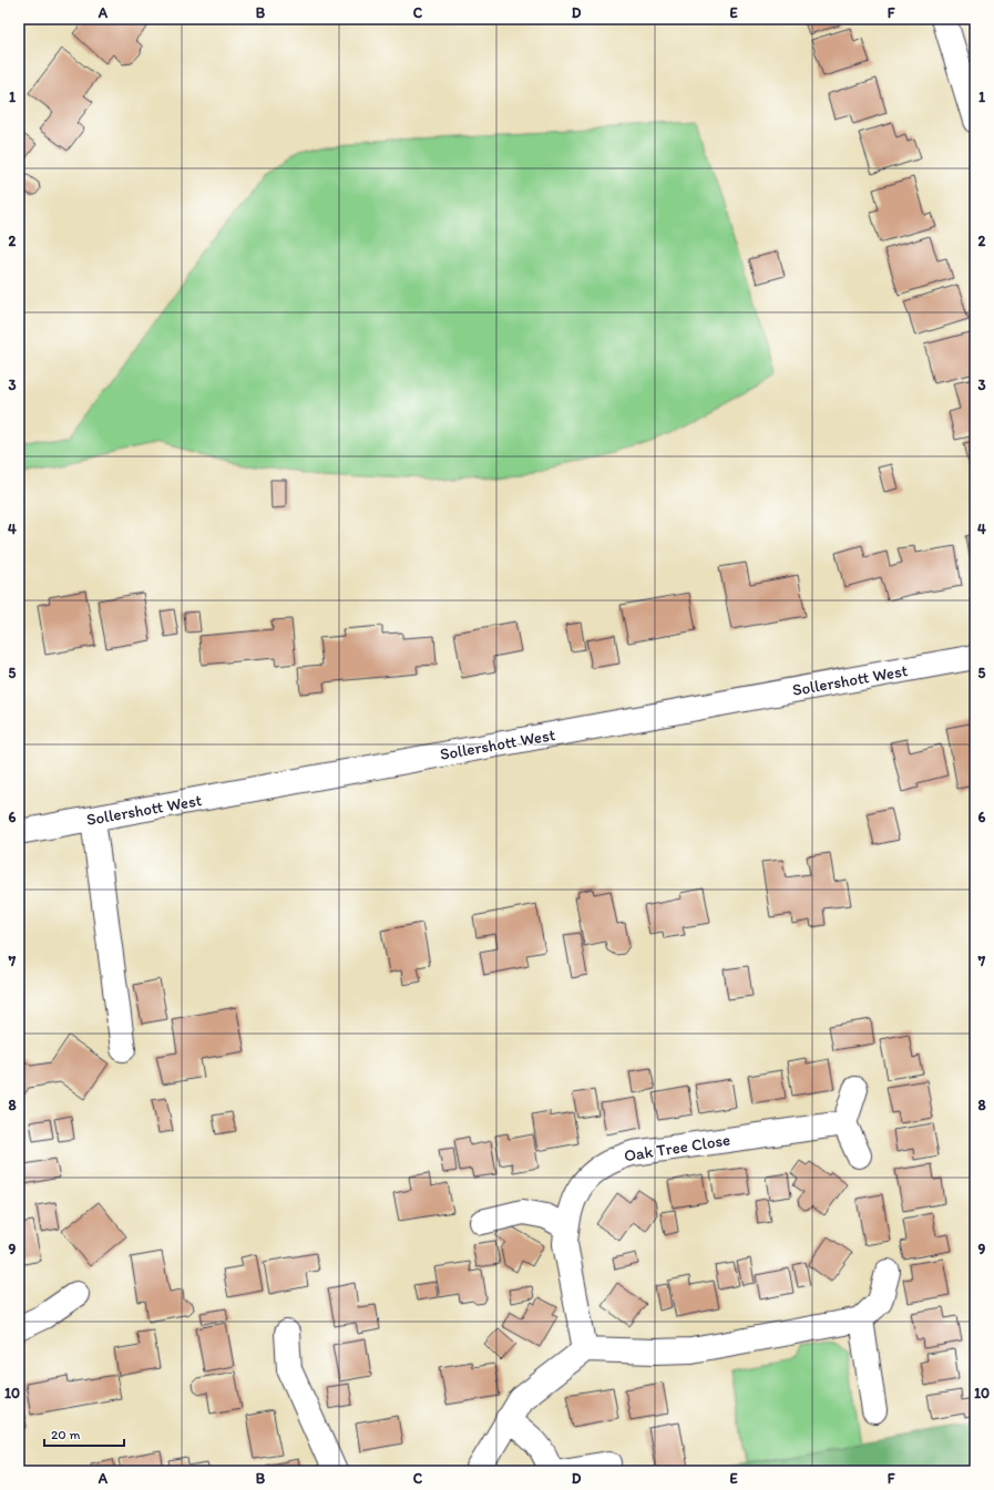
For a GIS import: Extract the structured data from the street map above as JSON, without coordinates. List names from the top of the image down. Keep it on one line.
{"streets":{"street":["Sollershott West","Oak Tree Close"]},"scale_bar":"20 m","grid":{"columns":["A","B","C","D","E","F"],"rows":["1","2","3","4","5","6","7","8","9","10"]}}
